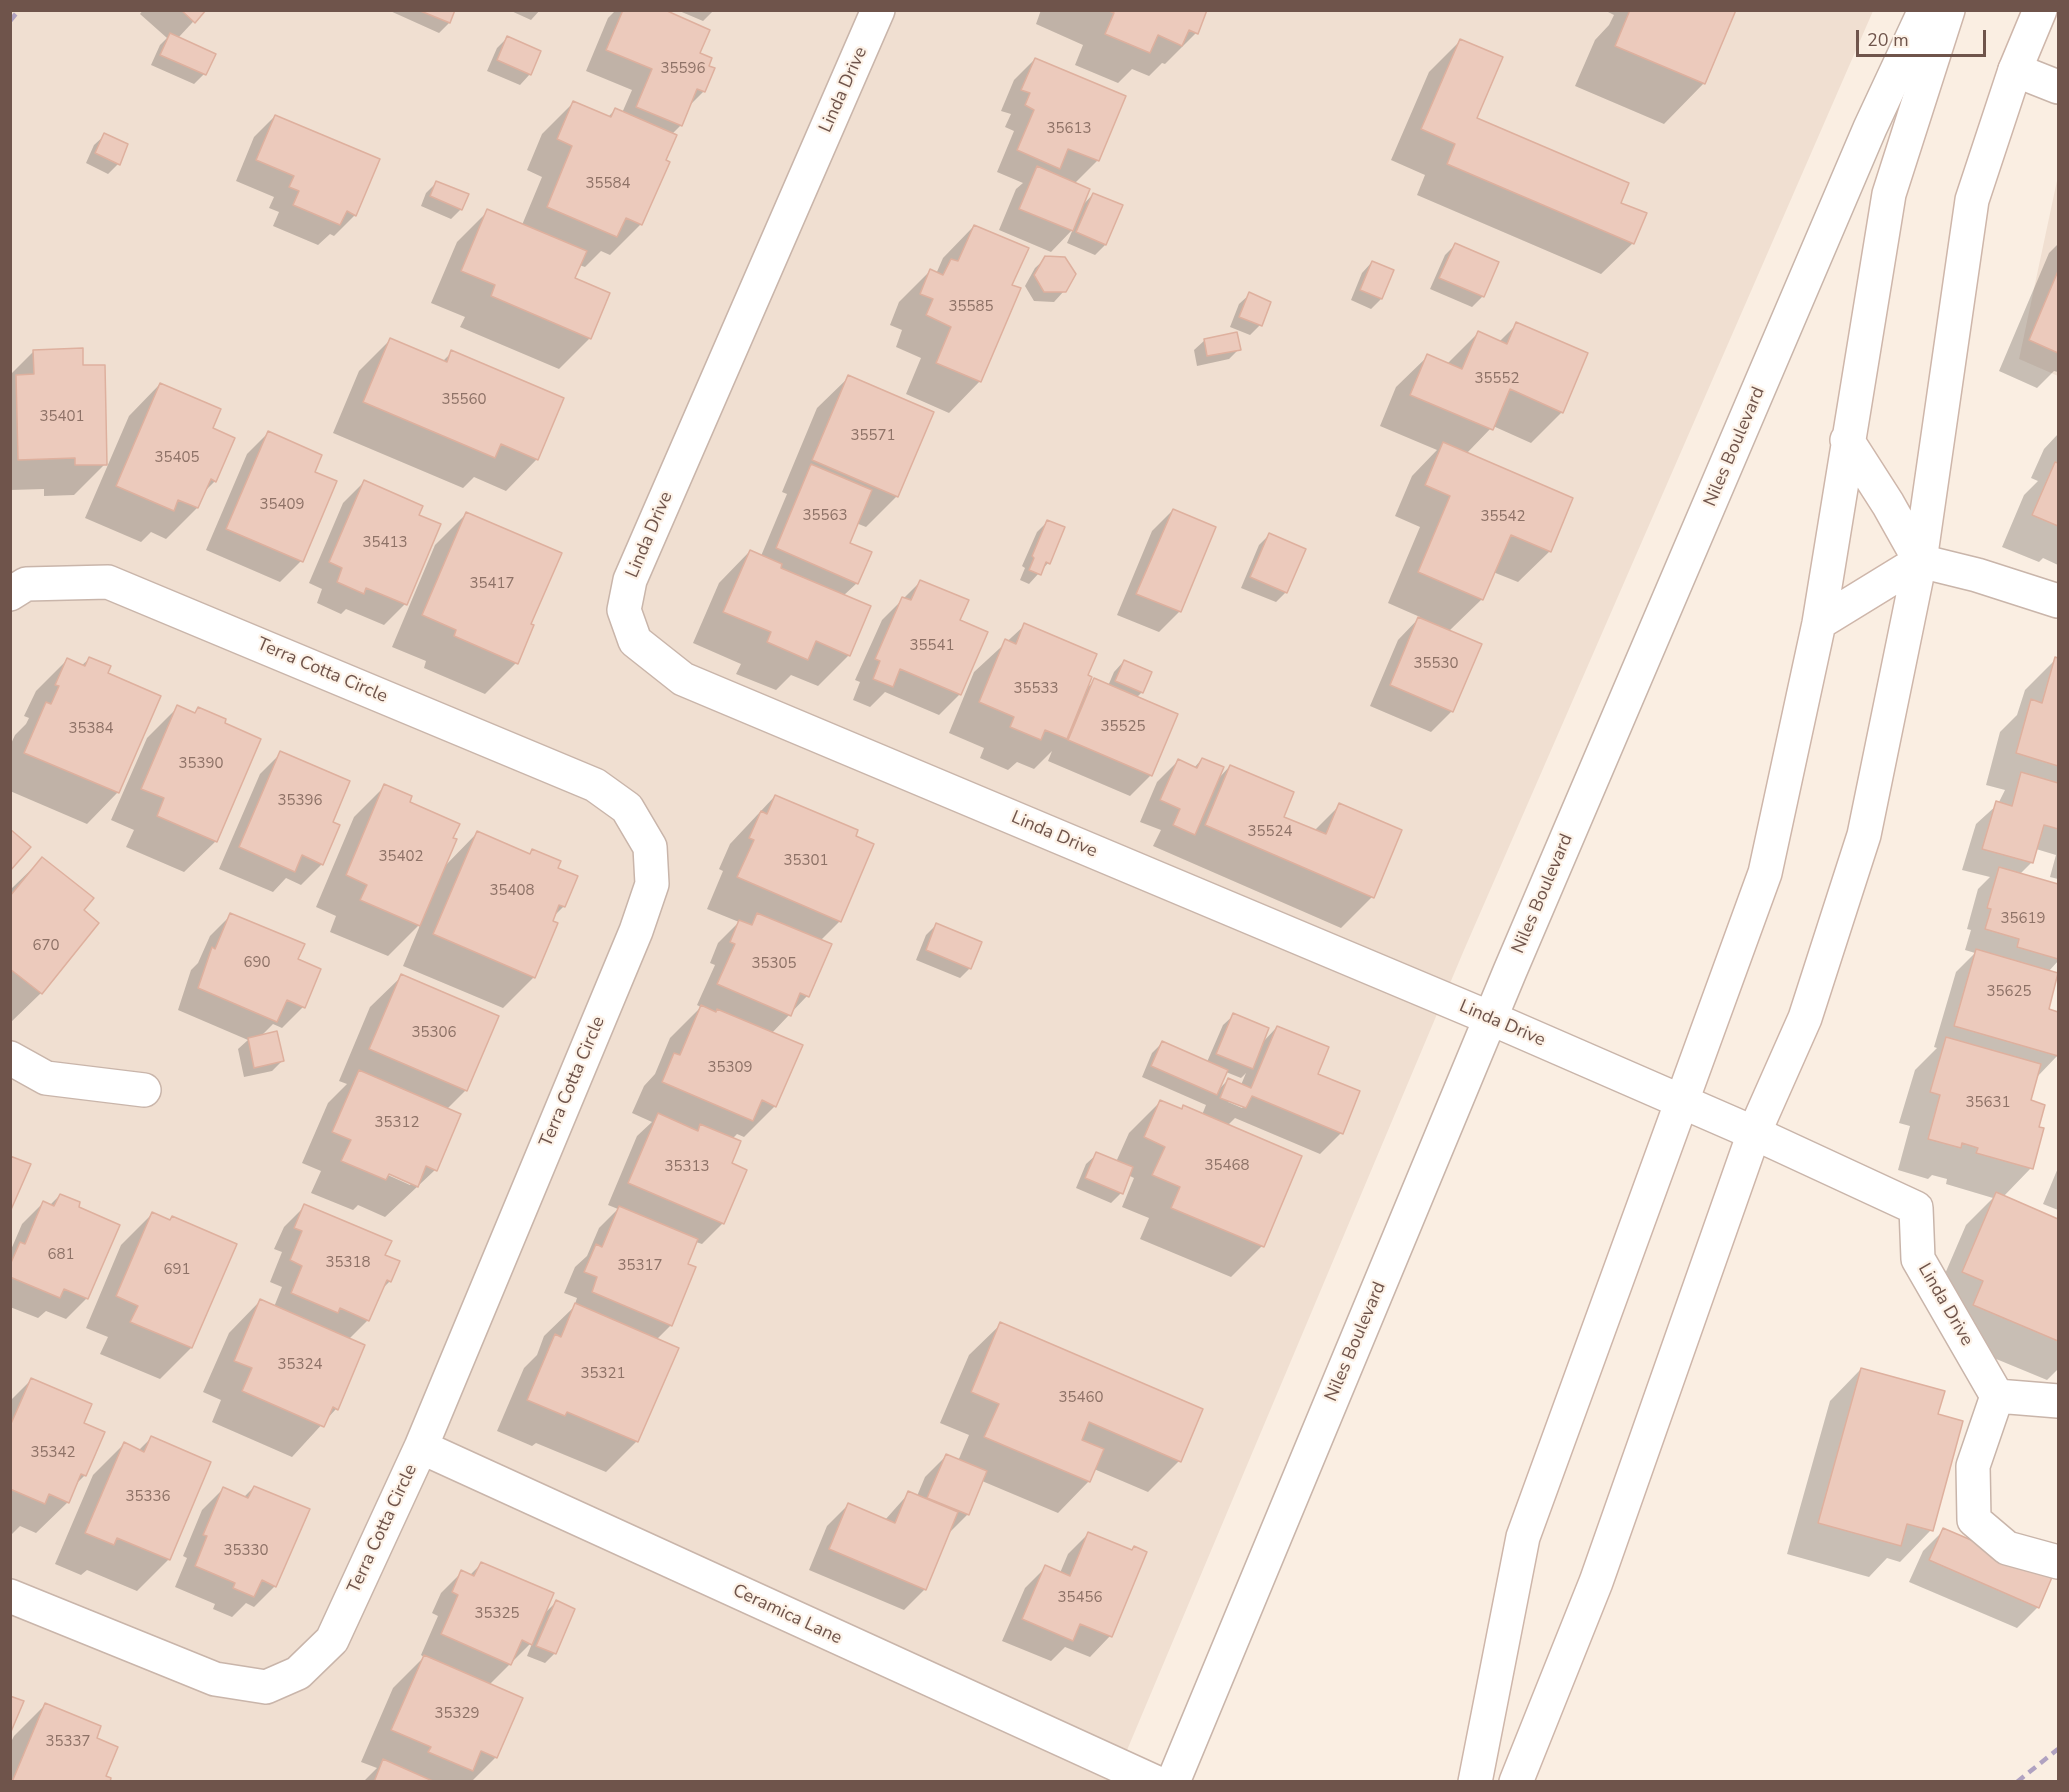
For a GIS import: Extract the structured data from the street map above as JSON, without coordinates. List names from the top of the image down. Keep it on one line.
{"streets":{"street":["Linda Drive","Niles Boulevard","Terra Cotta Circle","Ceramica Lane"]},"crossings":[["Linda Drive","Niles Boulevard"],["Terra Cotta Circle","Ceramica Lane"]],"house_numbers":["35596","35613","35584","35585","35552","35560","35401","35571","35405","35409","35563","35542","35413","35417","35541","35530","35533","35525","35384","35390","35396","35524","35402","35301","35408","35619","670","690","35305","35625","35306","35309","35631","35312","35468","35313","681","35318","35317","691","35324","35321","35460","35342","35336","35330","35456","35325","35329","35337"],"scale_bar":"20 m"}
